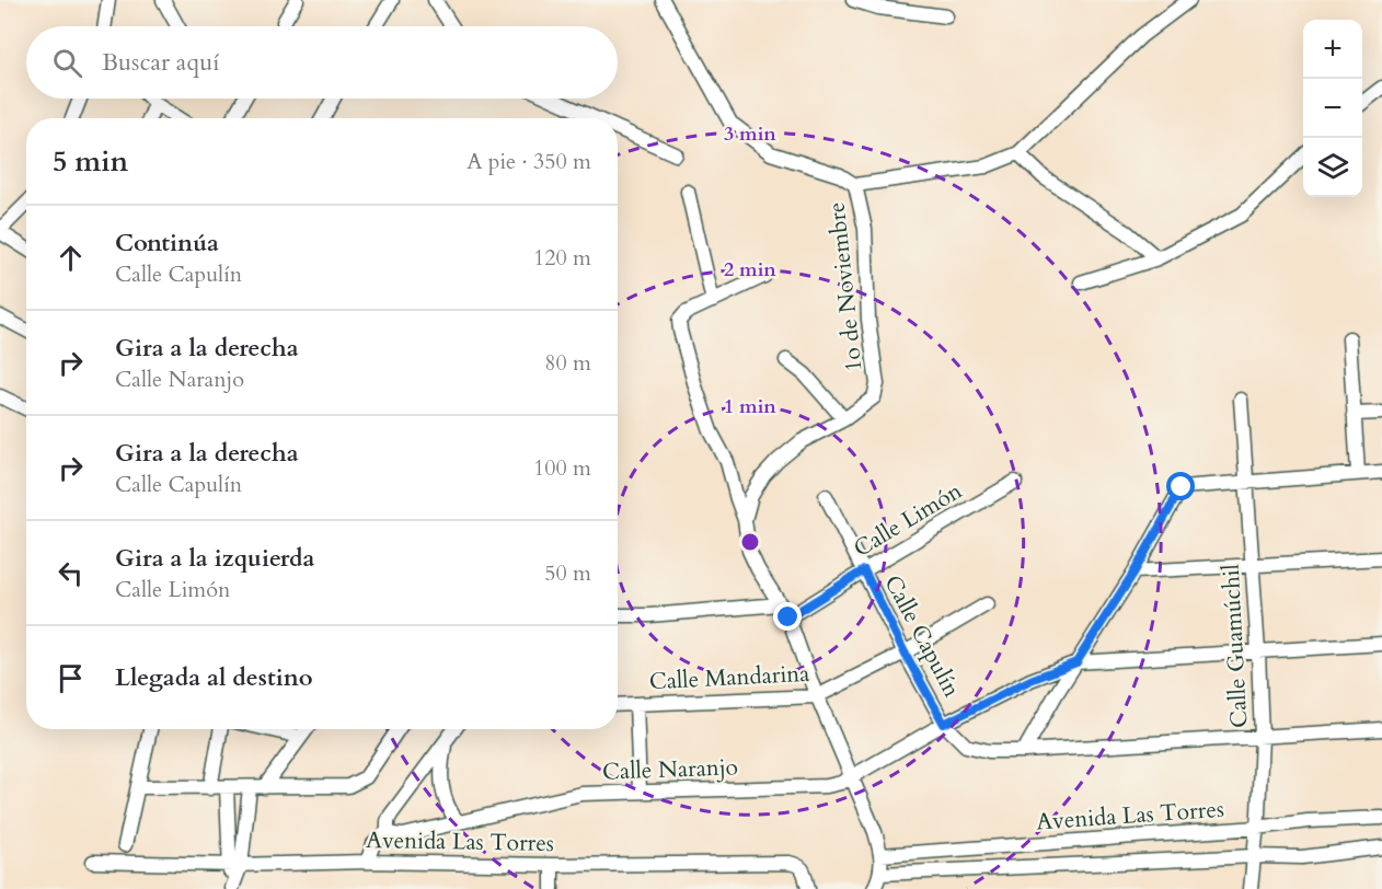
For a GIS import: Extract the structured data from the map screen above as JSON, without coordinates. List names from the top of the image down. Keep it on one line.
{"streets":{"street":["1o de Noviembre","Calle Limón","Calle Capulín","Calle Guamúchil","Calle Mandarina","Calle Naranjo","Avenida Las Torres"]},"crossings":[["1o de Noviembre","Calle Limón"],["1o de Noviembre","Calle Mandarina"],["1o de Noviembre","Calle Naranjo"],["1o de Noviembre","Avenida Las Torres"],["Calle Limón","Calle Capulín"],["Calle Capulín","Calle Mandarina"],["Calle Capulín","Calle Naranjo"],["Calle Guamúchil","Calle Naranjo"],["Calle Guamúchil","Avenida Las Torres"]],"page":{"map_buttons":["+","−"],"search":"Buscar aquí","heading":["5 min","A pie · 350 m"],"list":[["Continúa","Calle Capulín","120 m"],["Gira a la derecha","Calle Naranjo","80 m"],["Gira a la derecha","Calle Capulín","100 m"],["Gira a la izquierda","Calle Limón","50 m"],"Llegada al destino"]},"rings":["3 min","2 min","1 min"]}
